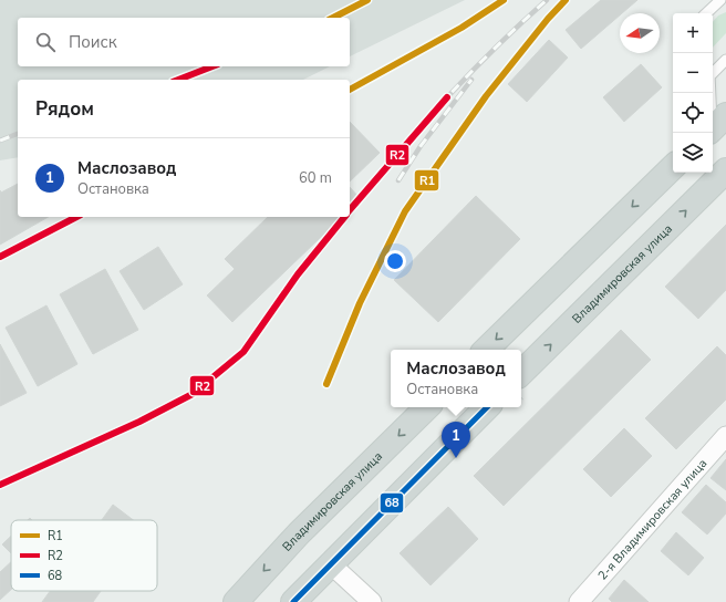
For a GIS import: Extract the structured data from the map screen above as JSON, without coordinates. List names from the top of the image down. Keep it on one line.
{"streets":{"main road":["Владимировская улица"],"street":["2-я Владимировская улица"]},"lines":["transit line R1","transit line R2","transit line 68"],"legend":["R1","R2","68"],"north":"left","page":{"map_buttons":["+","−"],"search":"Поиск","heading":"Рядом","list":[{"mark":"1","name":"Маслозавод","note":"Остановка","value":"60 m"}],"popup":["Маслозавод","Остановка"],"pins":"1"}}
